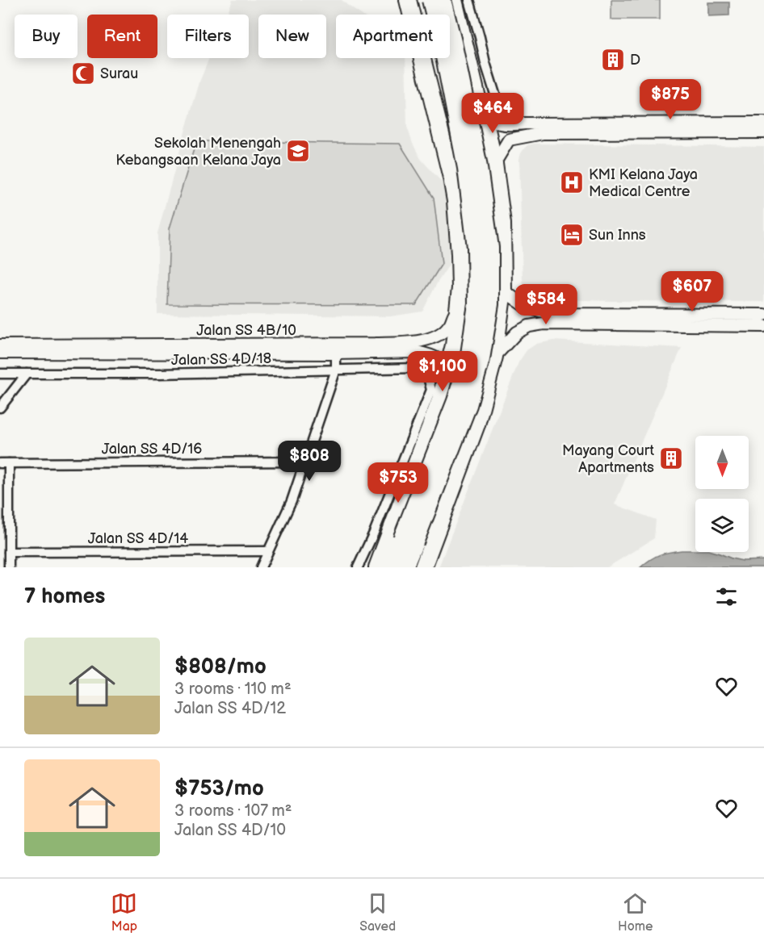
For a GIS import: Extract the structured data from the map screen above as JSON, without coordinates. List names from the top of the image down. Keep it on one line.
{"streets":{"street":["Jalan SS 4B/10","Jalan SS 4D/18","Jalan SS 4D/16","Jalan SS 4D/14"]},"places":{"building":["D","Mayang Court Apartments"],"mosque":["Surau"],"school or university":["Sekolah Menengah Kebangsaan Kelana Jaya"],"hospital":["KMI Kelana Jaya Medical Centre"],"hotel":["Sun Inns"]},"north":"bottom","page":{"chip":["Buy","Rent","Filters","New","Apartment"],"price":["$875","$464","$607","$584","$1,100","$808","$753"],"heading":"7 homes","list":[{"name":"$808/mo","note":"3 rooms · 110 m² · Jalan SS 4D/12"},{"name":"$753/mo","note":"3 rooms · 107 m² · Jalan SS 4D/10"}],"tabs":["Map","Saved","Home"]}}
